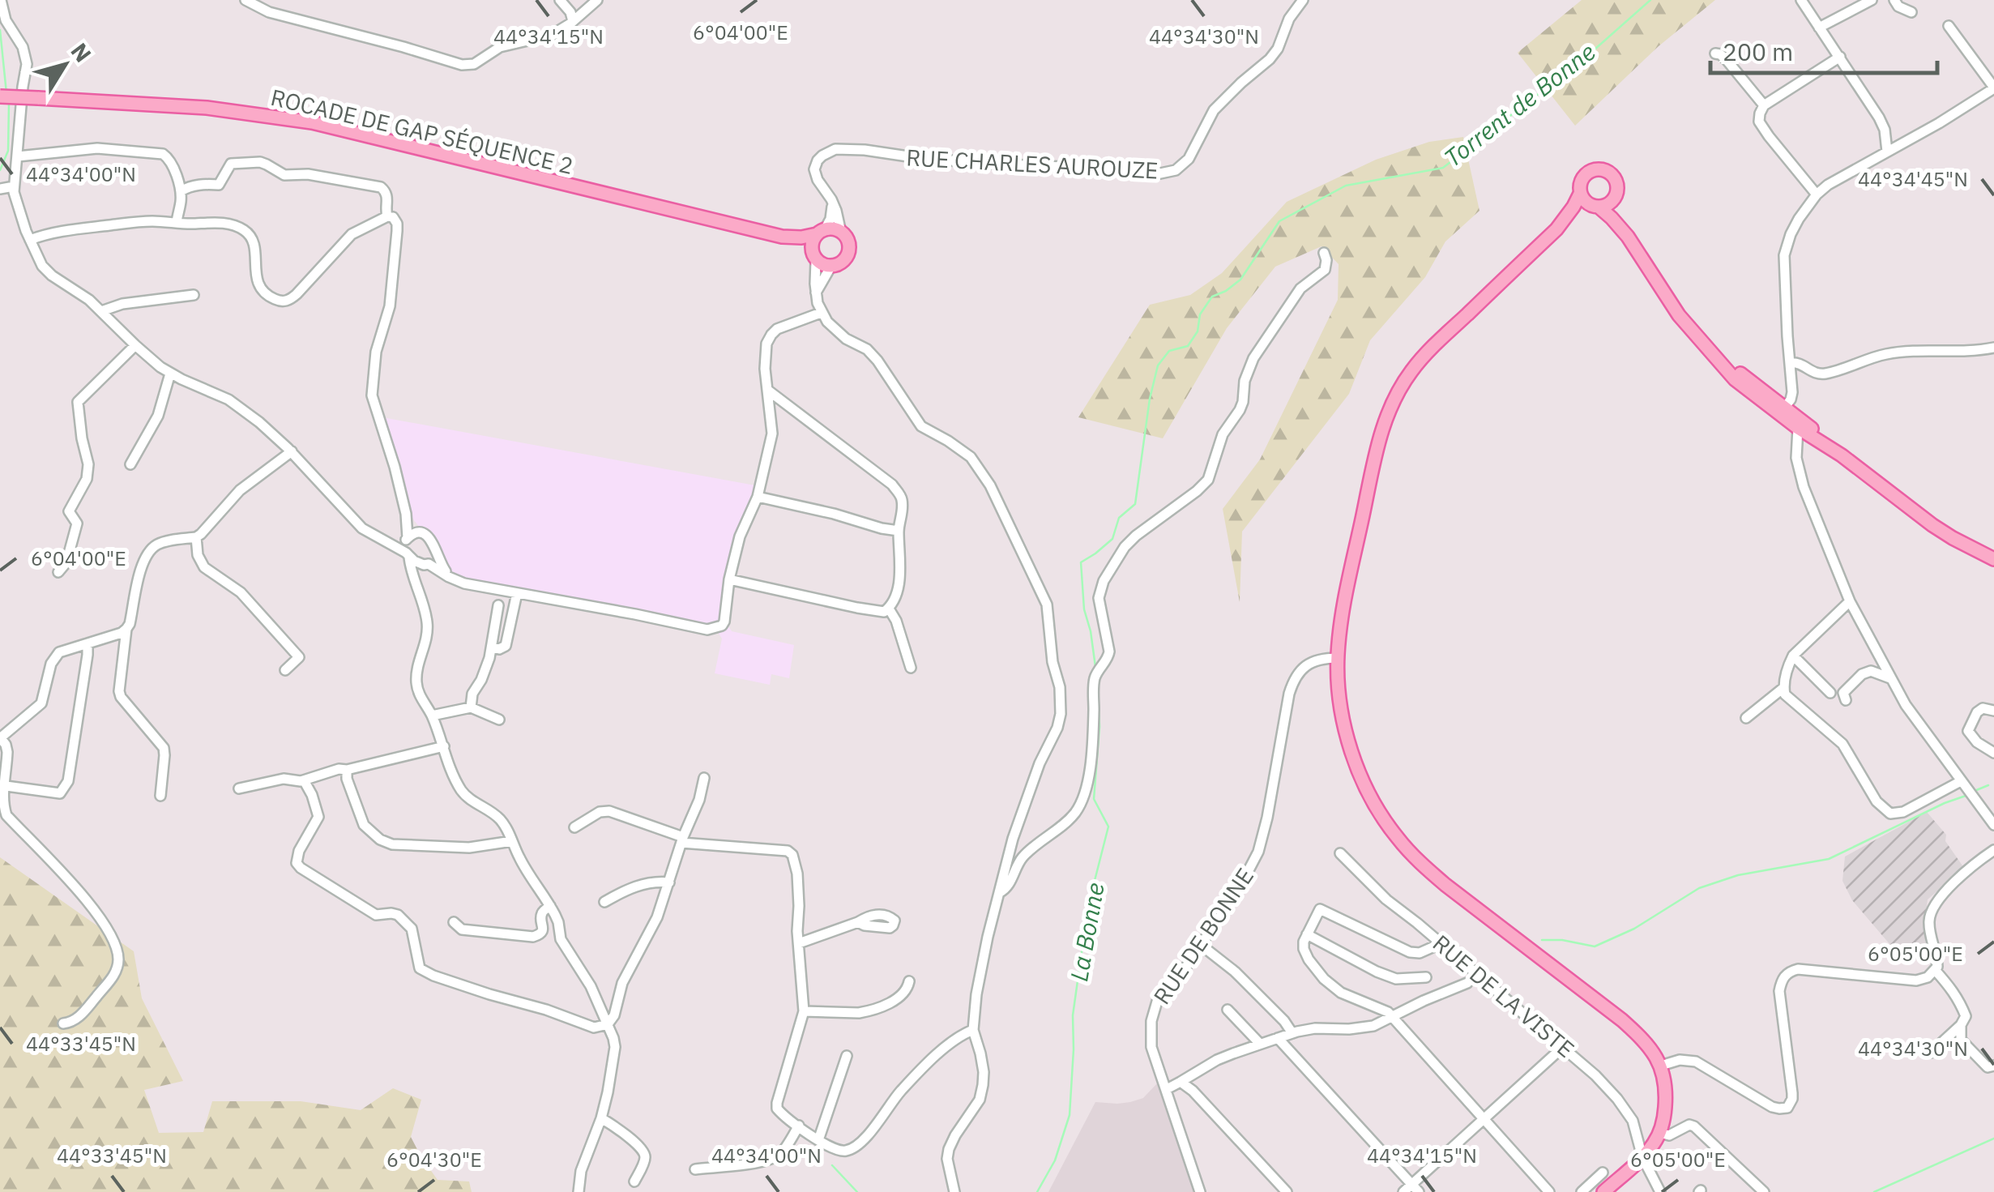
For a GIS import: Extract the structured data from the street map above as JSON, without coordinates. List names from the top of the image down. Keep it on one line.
{"streets":{"main road":["ROCADE DE GAP SÉQUENCE 2"],"street":["RUE CHARLES AUROUZE","RUE DE BONNE","RUE DE LA VISTE"]},"crossings":[["ROCADE DE GAP SÉQUENCE 2","RUE CHARLES AUROUZE"]],"water":["Torrent de Bonne","La Bonne"],"scale_bar":"200 m","north":"top right","coordinates":["6°04'00\"E","44°34'15\"N","44°34'30\"N","44°34'00\"N","44°34'45\"N","6°05'00\"E","44°33'45\"N","6°04'30\"E"]}
